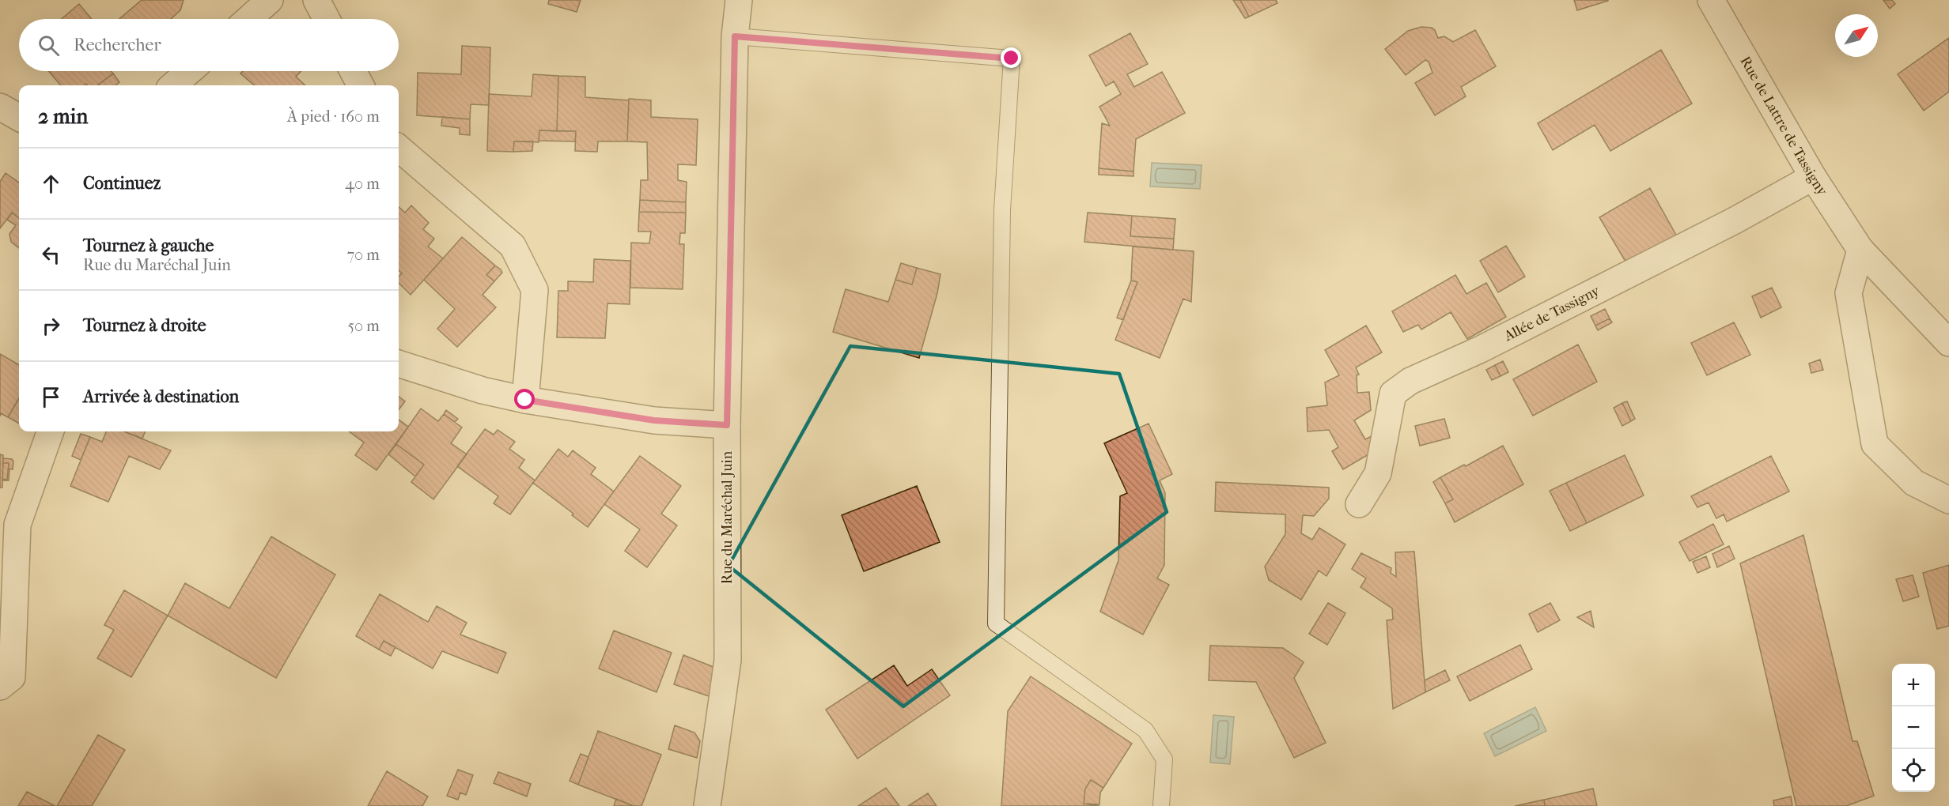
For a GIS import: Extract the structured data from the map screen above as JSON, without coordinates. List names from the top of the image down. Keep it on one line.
{"streets":{"street":["Rue de Lattre de Tassigny","Allée de Tassigny","Rue du Maréchal Juin"]},"crossings":[["Rue de Lattre de Tassigny","Allée de Tassigny"]],"north":"top right","page":{"search":"Rechercher","heading":["2 min","À pied · 160 m"],"list":[["Continuez","40 m"],["Tournez à gauche","Rue du Maréchal Juin","70 m"],["Tournez à droite","50 m"],"Arrivée à destination"],"map_buttons":["+","−"]}}
